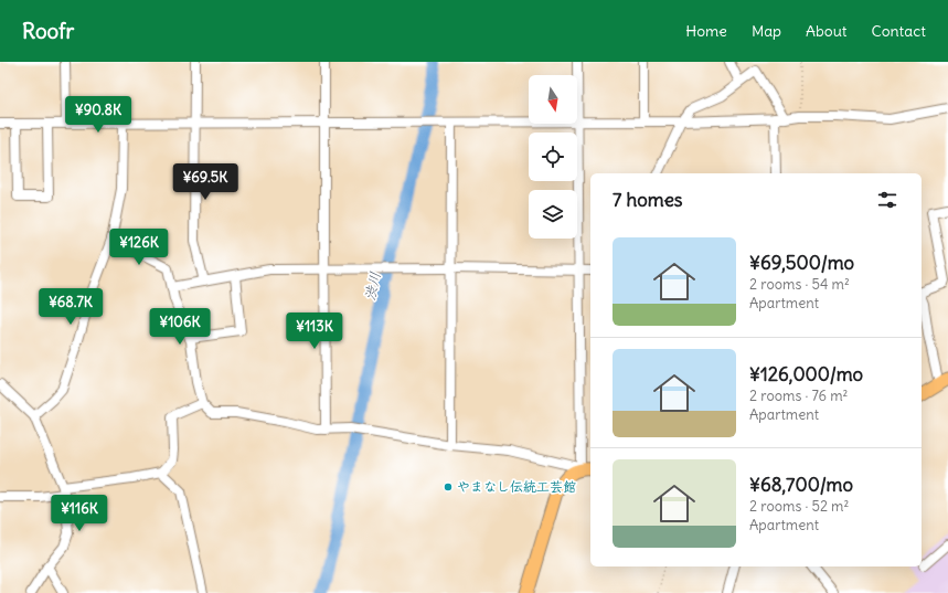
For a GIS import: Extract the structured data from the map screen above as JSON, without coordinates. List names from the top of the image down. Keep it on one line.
{"water":["渋川"],"places":["やまなし伝統工芸館"],"north":"bottom","page":{"header":"Roofr","nav":["Home","Map","About","Contact"],"price":["¥90.8K","¥69.5K","¥126K","¥68.7K","¥106K","¥113K","¥116K"],"heading":"7 homes","list":[{"name":"¥69,500/mo","note":"2 rooms · 54 m² · Apartment"},{"name":"¥126,000/mo","note":"2 rooms · 76 m² · Apartment"},{"name":"¥68,700/mo","note":"2 rooms · 52 m² · Apartment"}]}}
